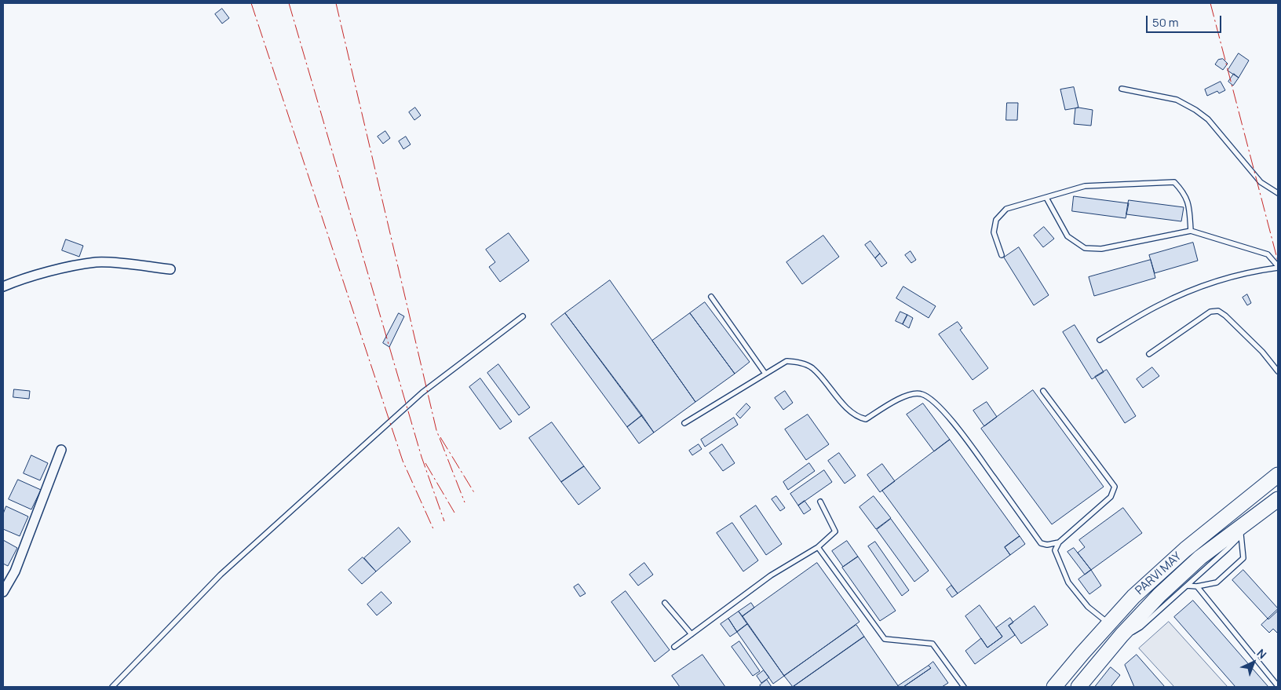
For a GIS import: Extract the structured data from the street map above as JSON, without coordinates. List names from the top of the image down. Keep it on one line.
{"streets":{"main road":["PARVI MAY"]},"scale_bar":"50 m","north":"top right"}
